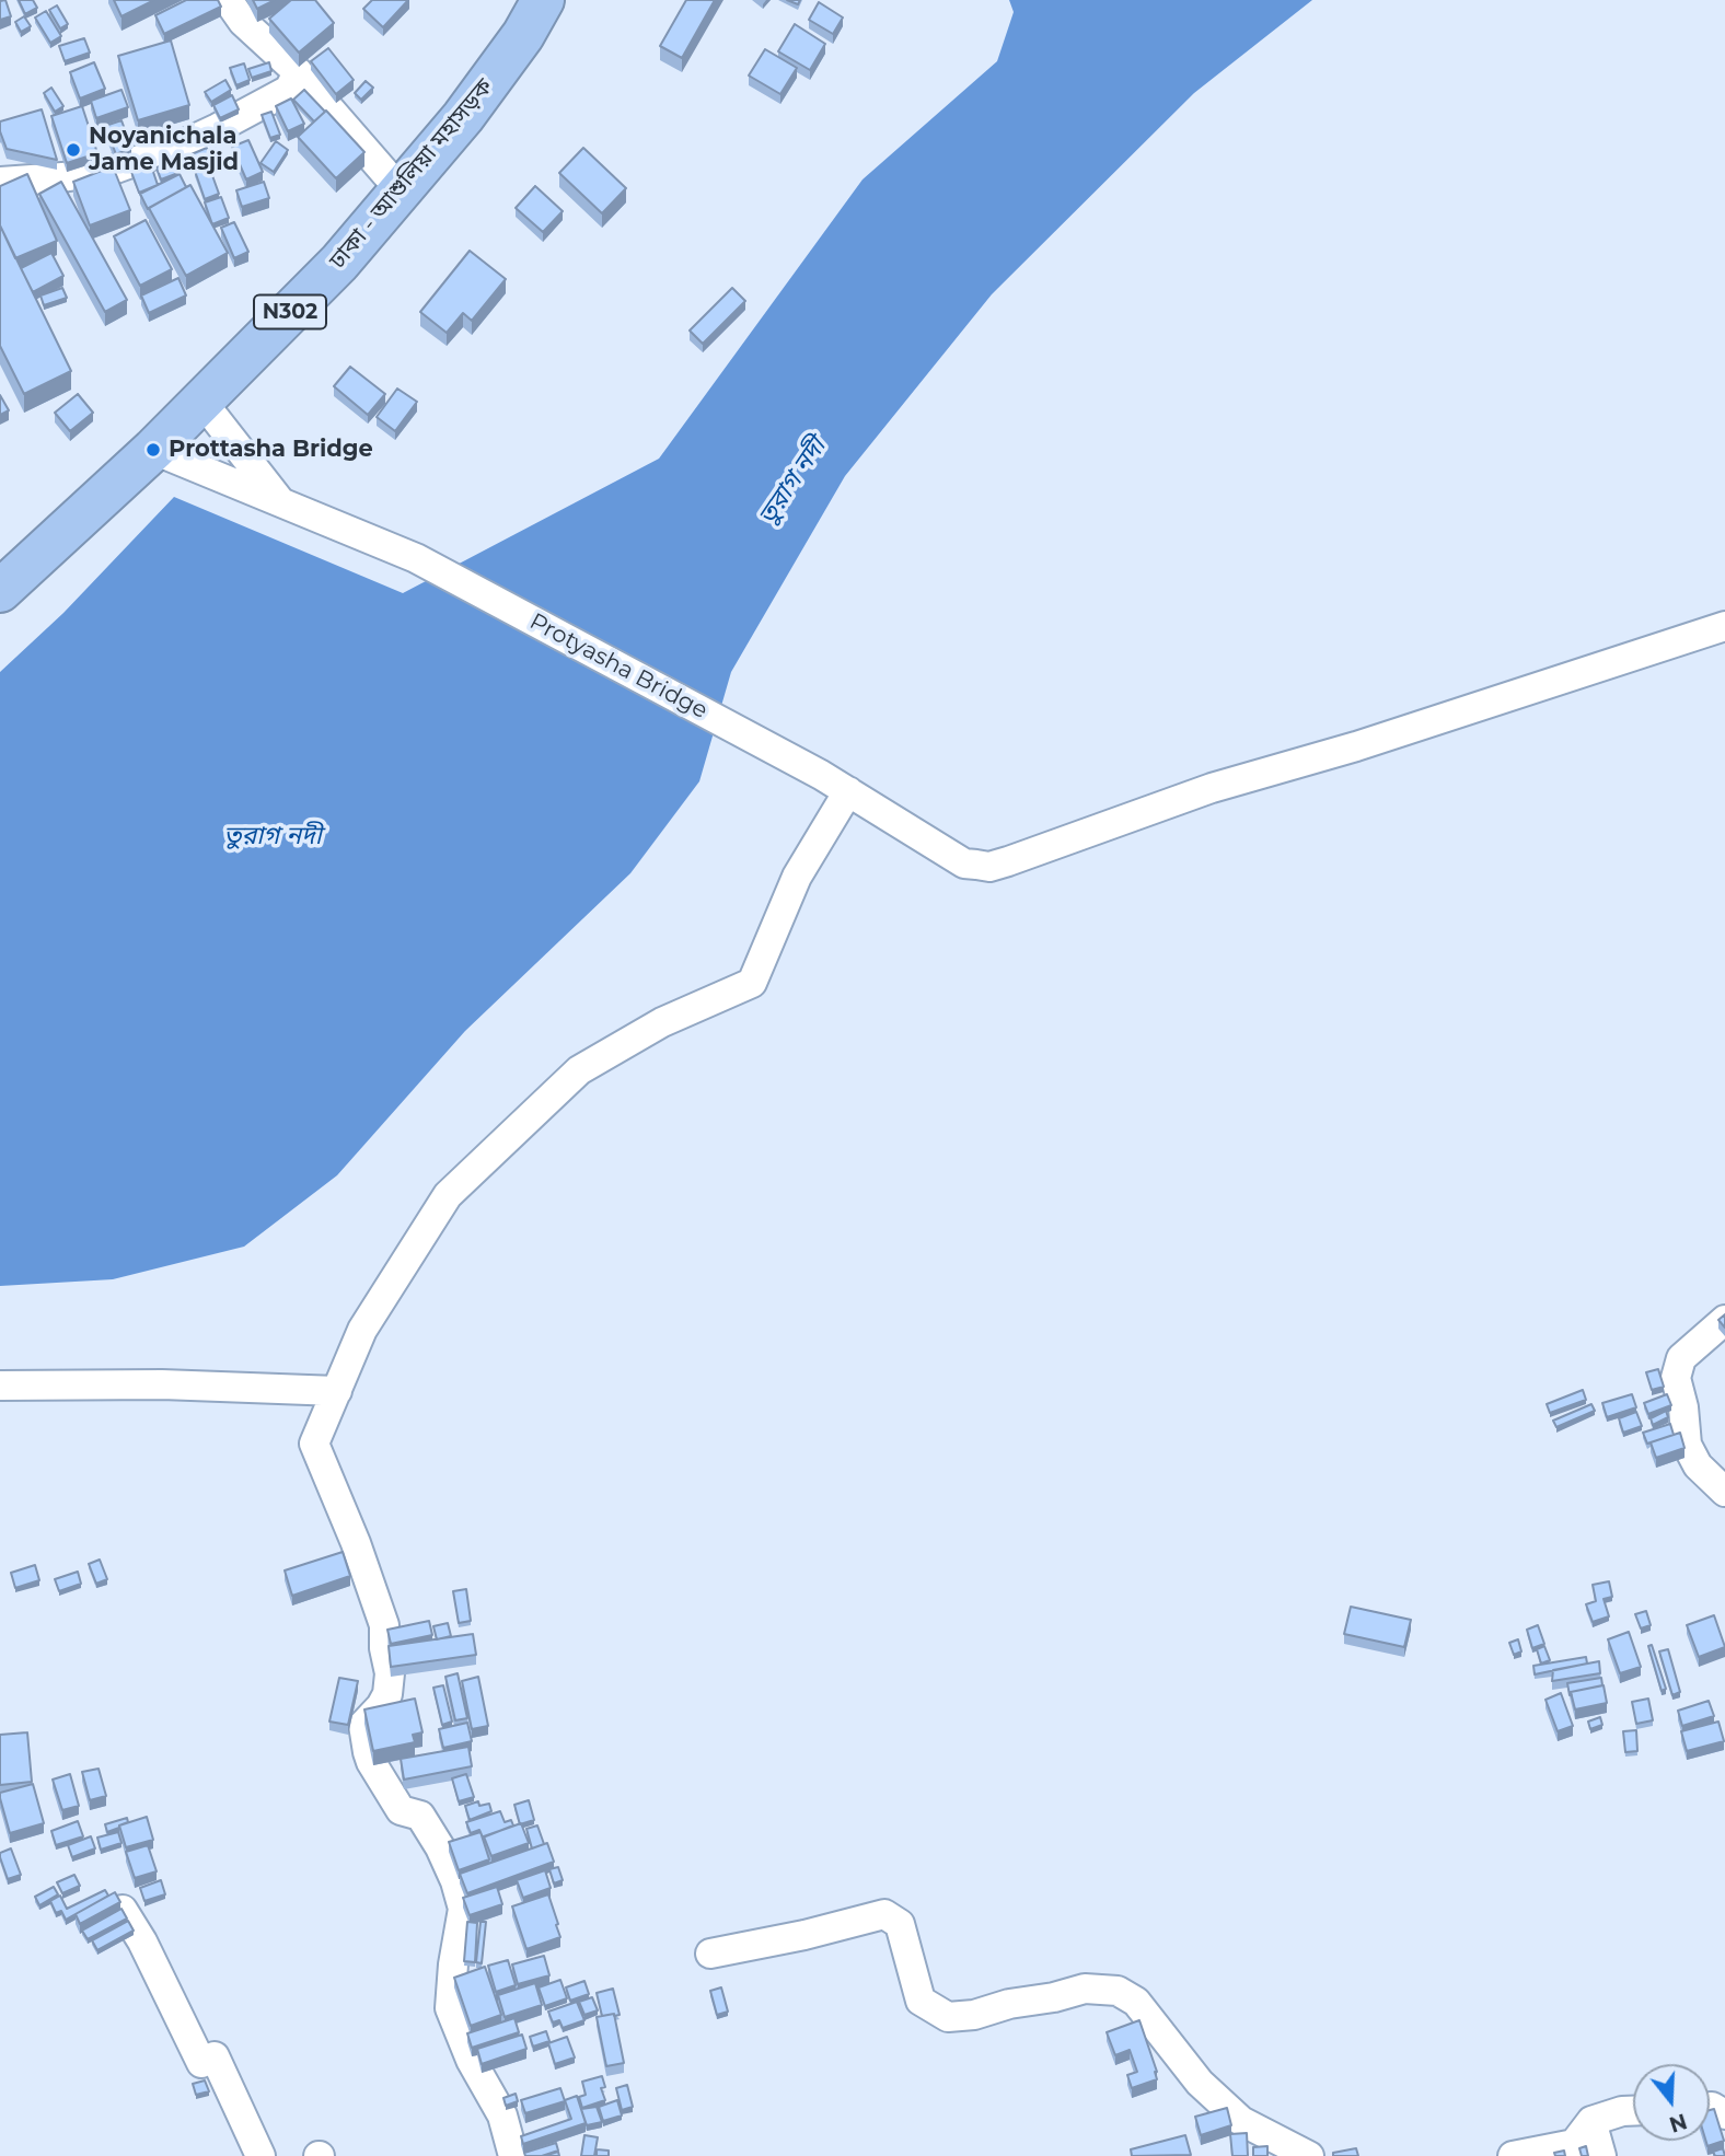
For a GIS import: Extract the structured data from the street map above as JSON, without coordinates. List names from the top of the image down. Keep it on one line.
{"streets":{"highway":["ঢাকা - আশুলিয়া মহাসড়ক","N302"],"street":["Protyasha Bridge"]},"crossings":[["ঢাকা - আশুলিয়া মহাসড়ক","Protyasha Bridge"]],"water":["তুরাগ নদী"],"places":["Noyanichala Jame Masjid","Prottasha Bridge"],"north":"bottom"}
